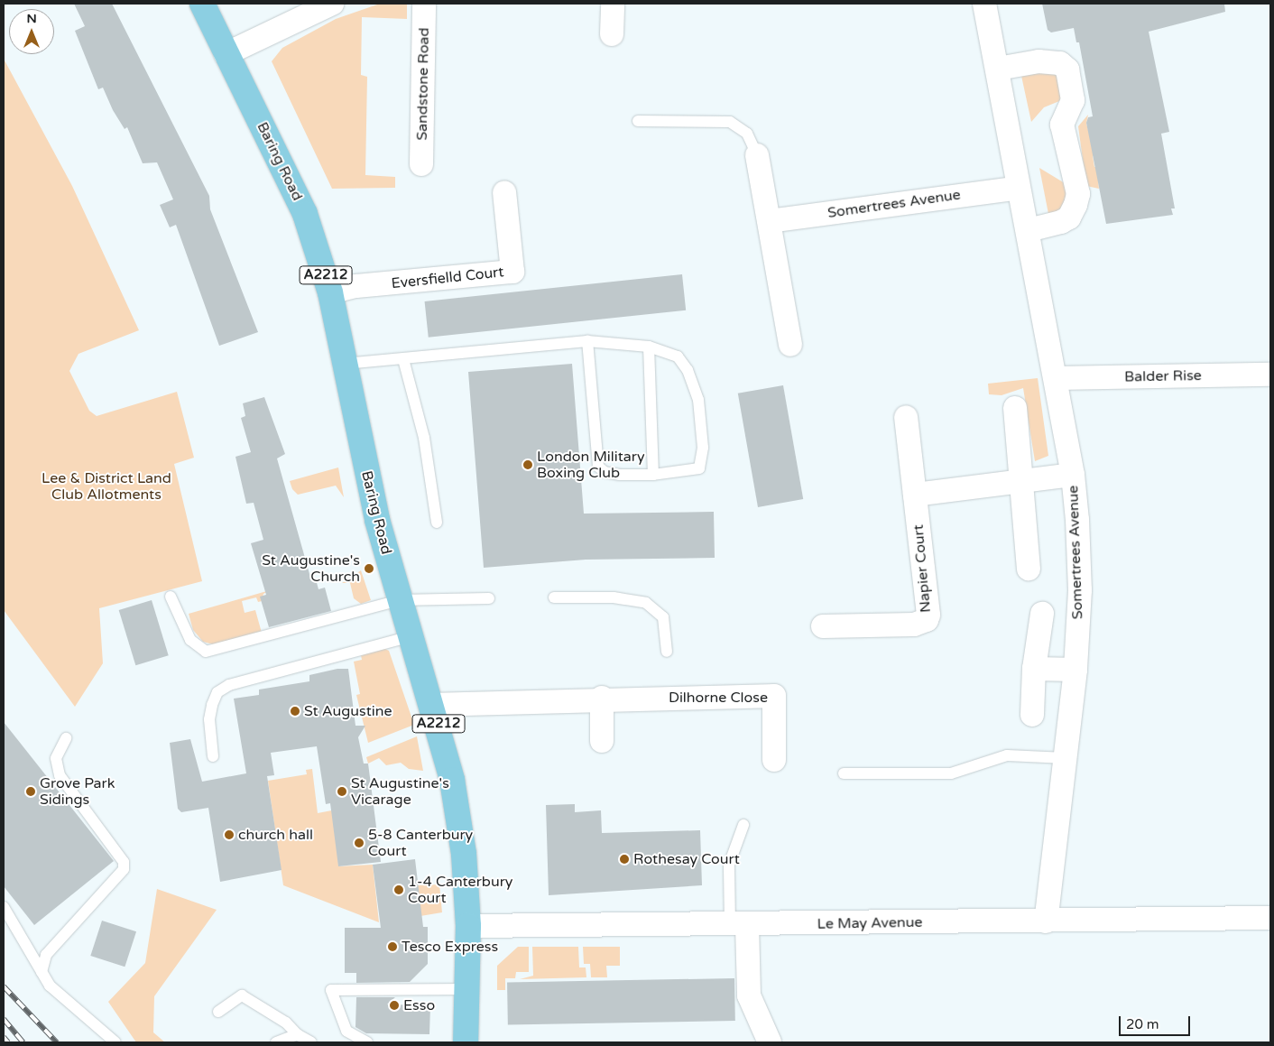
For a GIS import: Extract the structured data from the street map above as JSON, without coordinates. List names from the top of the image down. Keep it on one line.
{"streets":{"main road":["Baring Road","A2212"],"street":["Sandstone Road","Somertrees Avenue","Eversfielld Court","Balder Rise","Napier Court","Dilhorne Close","Le May Avenue"]},"crossings":[["Baring Road","Eversfielld Court"],["Baring Road","Dilhorne Close"],["Baring Road","Le May Avenue"],["Somertrees Avenue","Balder Rise"],["Somertrees Avenue","Le May Avenue"]],"parks":["Lee & District Land Club Allotments"],"places":["London Military Boxing Club","St Augustine's Church","St Augustine","Grove Park Sidings","St Augustine's Vicarage","church hall","5-8 Canterbury Court","Rothesay Court","1-4 Canterbury Court","Tesco Express","Esso"],"scale_bar":"20 m","north":"top"}
